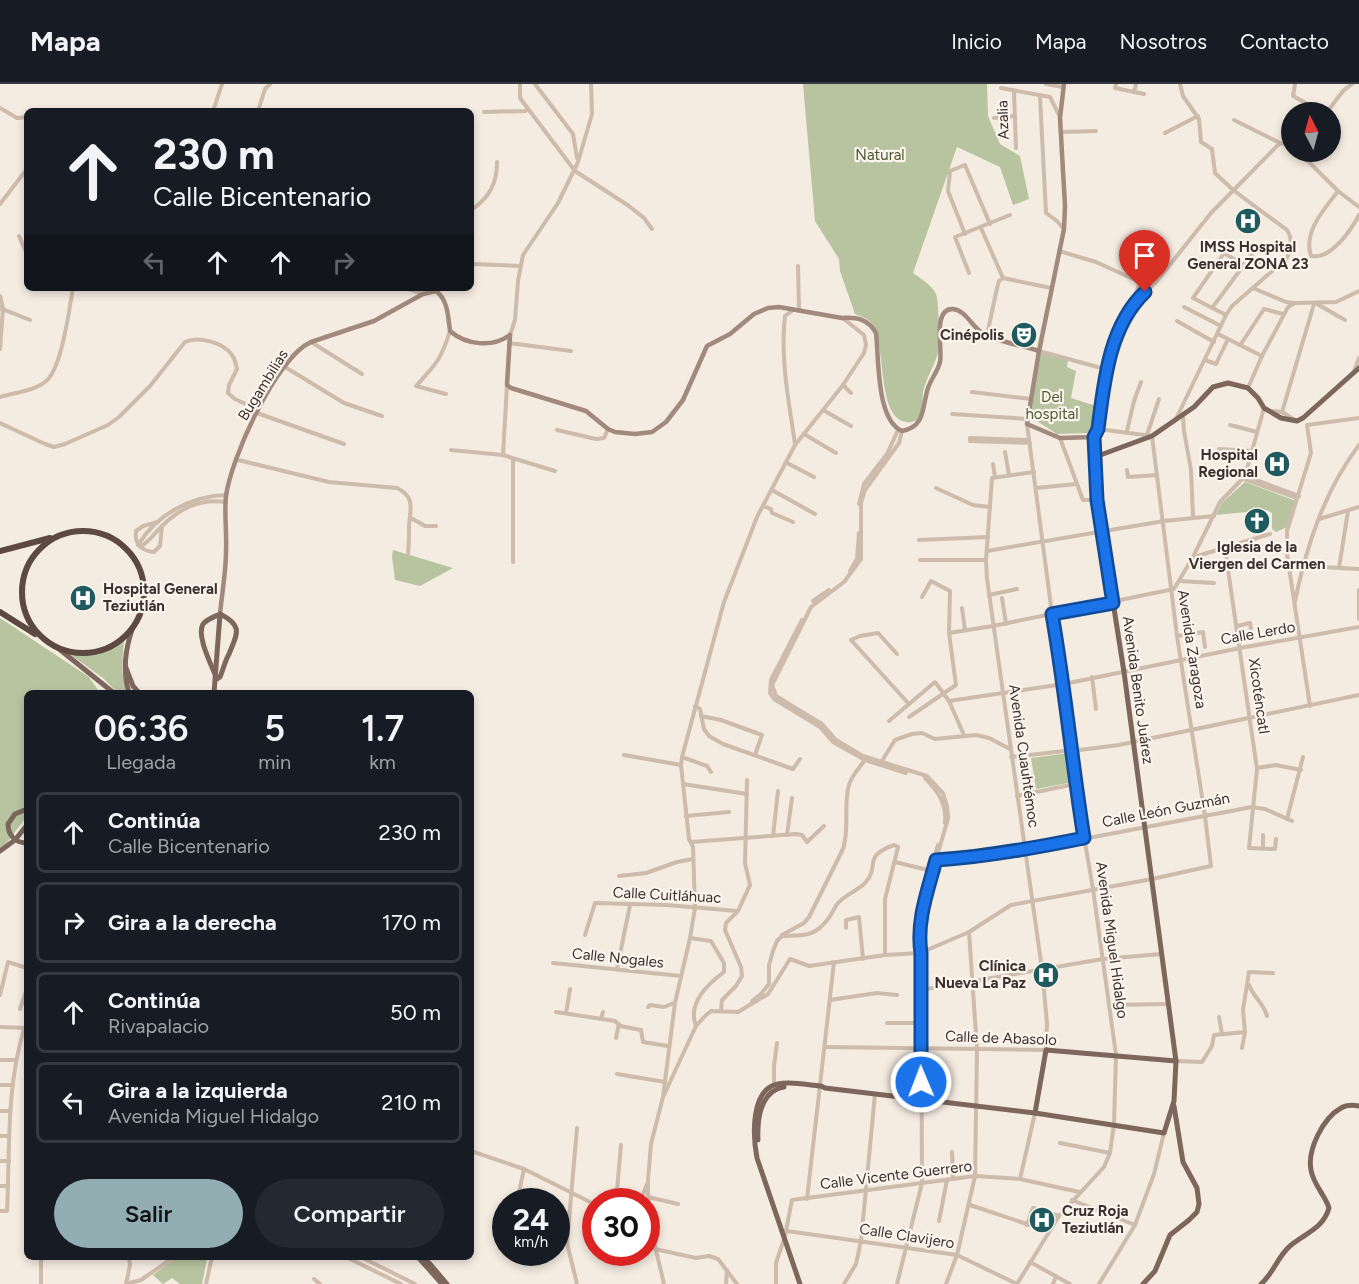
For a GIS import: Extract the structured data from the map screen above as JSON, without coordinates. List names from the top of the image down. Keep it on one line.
{"streets":{"main road":["Bugambilias","Avenida Benito Juárez","Avenida Cuauhtémoc","Avenida Miguel Hidalgo","Calle de Abasolo"],"street":["Azalia","Calle Lerdo","Avenida Zaragoza","Xicoténcatl","Calle León Guzmán","Calle Cuitláhuac","Calle Nogales","Calle Vicente Guerrero","Calle Clavijero"]},"crossings":[["Calle Lerdo","Avenida Zaragoza"],["Calle Lerdo","Avenida Benito Juárez"],["Calle Lerdo","Xicoténcatl"],["Calle Lerdo","Avenida Cuauhtémoc"],["Calle Lerdo","Avenida Miguel Hidalgo"],["Avenida Zaragoza","Avenida Benito Juárez"],["Avenida Zaragoza","Calle León Guzmán"],["Avenida Benito Juárez","Calle León Guzmán"],["Avenida Benito Juárez","Calle de Abasolo"],["Xicoténcatl","Calle León Guzmán"],["Avenida Cuauhtémoc","Calle León Guzmán"],["Avenida Cuauhtémoc","Calle de Abasolo"],["Avenida Cuauhtémoc","Calle Vicente Guerrero"],["Calle León Guzmán","Avenida Miguel Hidalgo"],["Avenida Miguel Hidalgo","Calle de Abasolo"],["Avenida Miguel Hidalgo","Calle Vicente Guerrero"],["Avenida Miguel Hidalgo","Calle Clavijero"],["Calle Vicente Guerrero","Calle Clavijero"]],"parks":["Natural","Del hospital"],"places":{"hospital":["IMSS Hospital General ZONA 23","Hospital Regional","Hospital General Teziutlán","Clínica Nueva La Paz","Cruz Roja Teziutlán"],"theatre":["Cinépolis"],"church":["Iglesia de la Viergen del Carmen"]},"north":"top","page":{"header":"Mapa","nav":["Inicio","Mapa","Nosotros","Contacto"],"turn":["230 m","Calle Bicentenario"],"eta":["06:36","Llegada","5","min","1.7","km"],"list":[{"name":"Continúa","note":"Calle Bicentenario","value":"230 m"},{"name":"Gira a la derecha","value":"170 m"},{"name":"Continúa","note":"Rivapalacio","value":"50 m"},{"name":"Gira a la izquierda","note":"Avenida Miguel Hidalgo","value":"210 m"}],"buttons":["Salir","Compartir"],"speed":"24 km/h","limit":"30"}}
